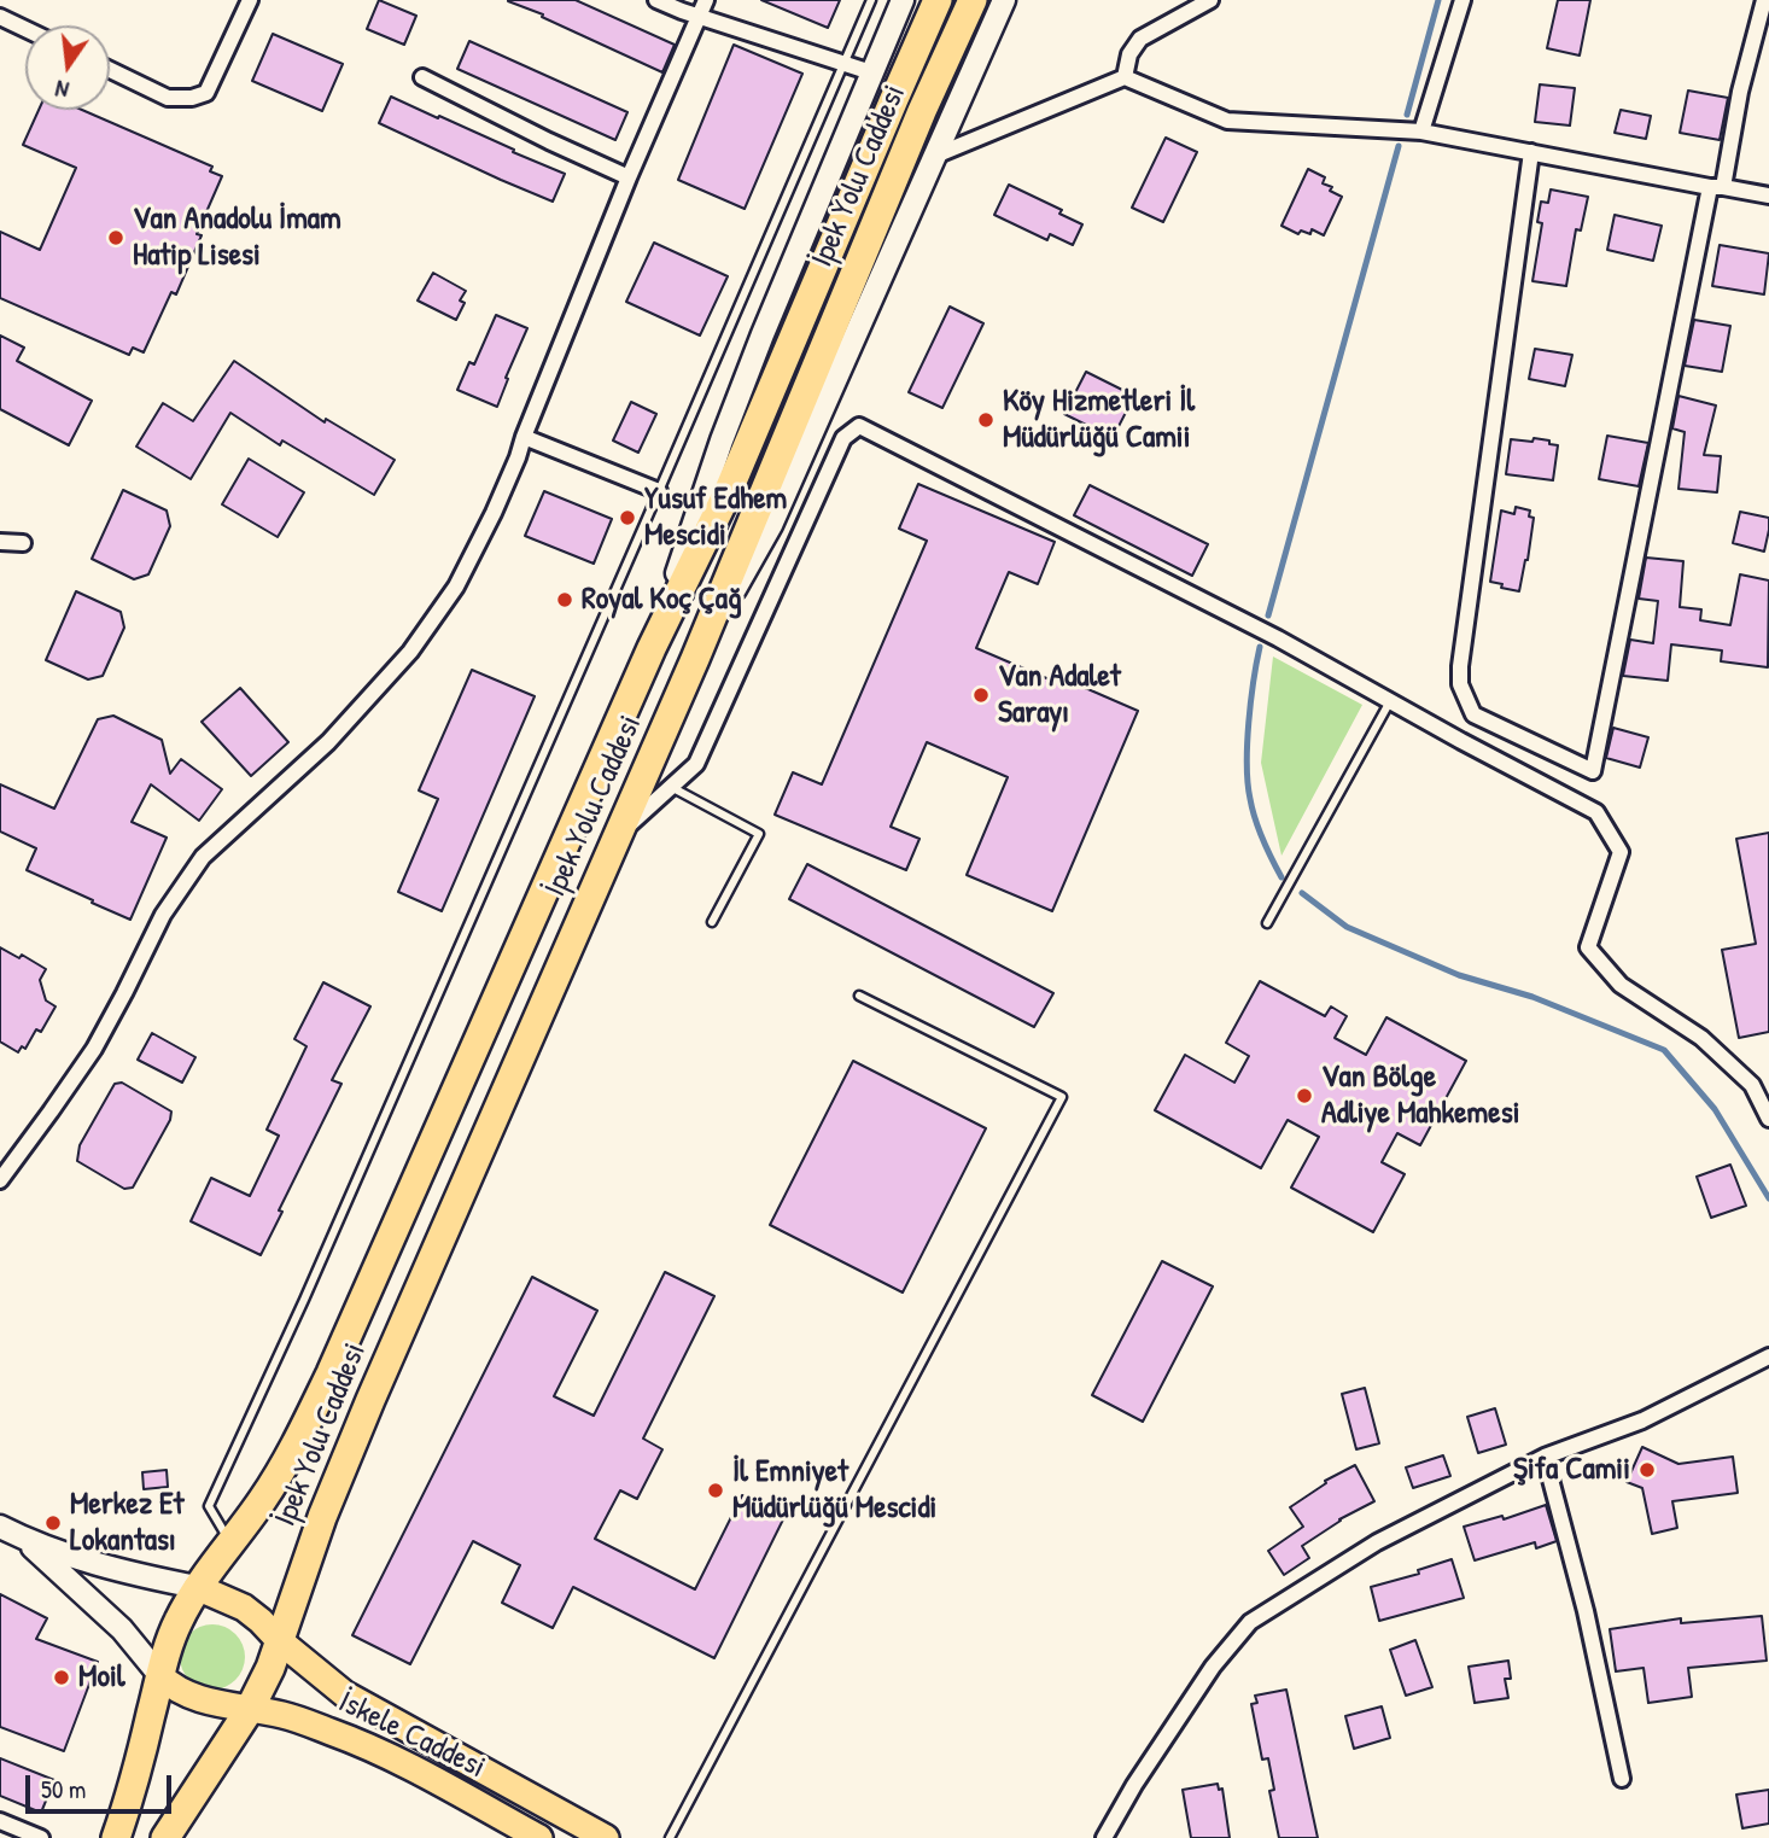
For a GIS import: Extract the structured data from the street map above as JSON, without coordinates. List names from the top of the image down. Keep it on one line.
{"streets":{"highway":["İpek Yolu Caddesi"],"main road":["İskele Caddesi"]},"crossings":[["İpek Yolu Caddesi","İskele Caddesi"]],"places":["Van Anadolu İmam Hatip Lisesi","Köy Hizmetleri İl Müdürlüğü Camii","Yusuf Edhem Mescidi","Royal Koç Çağ","Van Adalet Sarayı","Van Bölge Adliye Mahkemesi","Şifa Camii","İl Emniyet Müdürlüğü Mescidi","Merkez Et Lokantası","Moil"],"scale_bar":"50 m","north":"bottom"}
